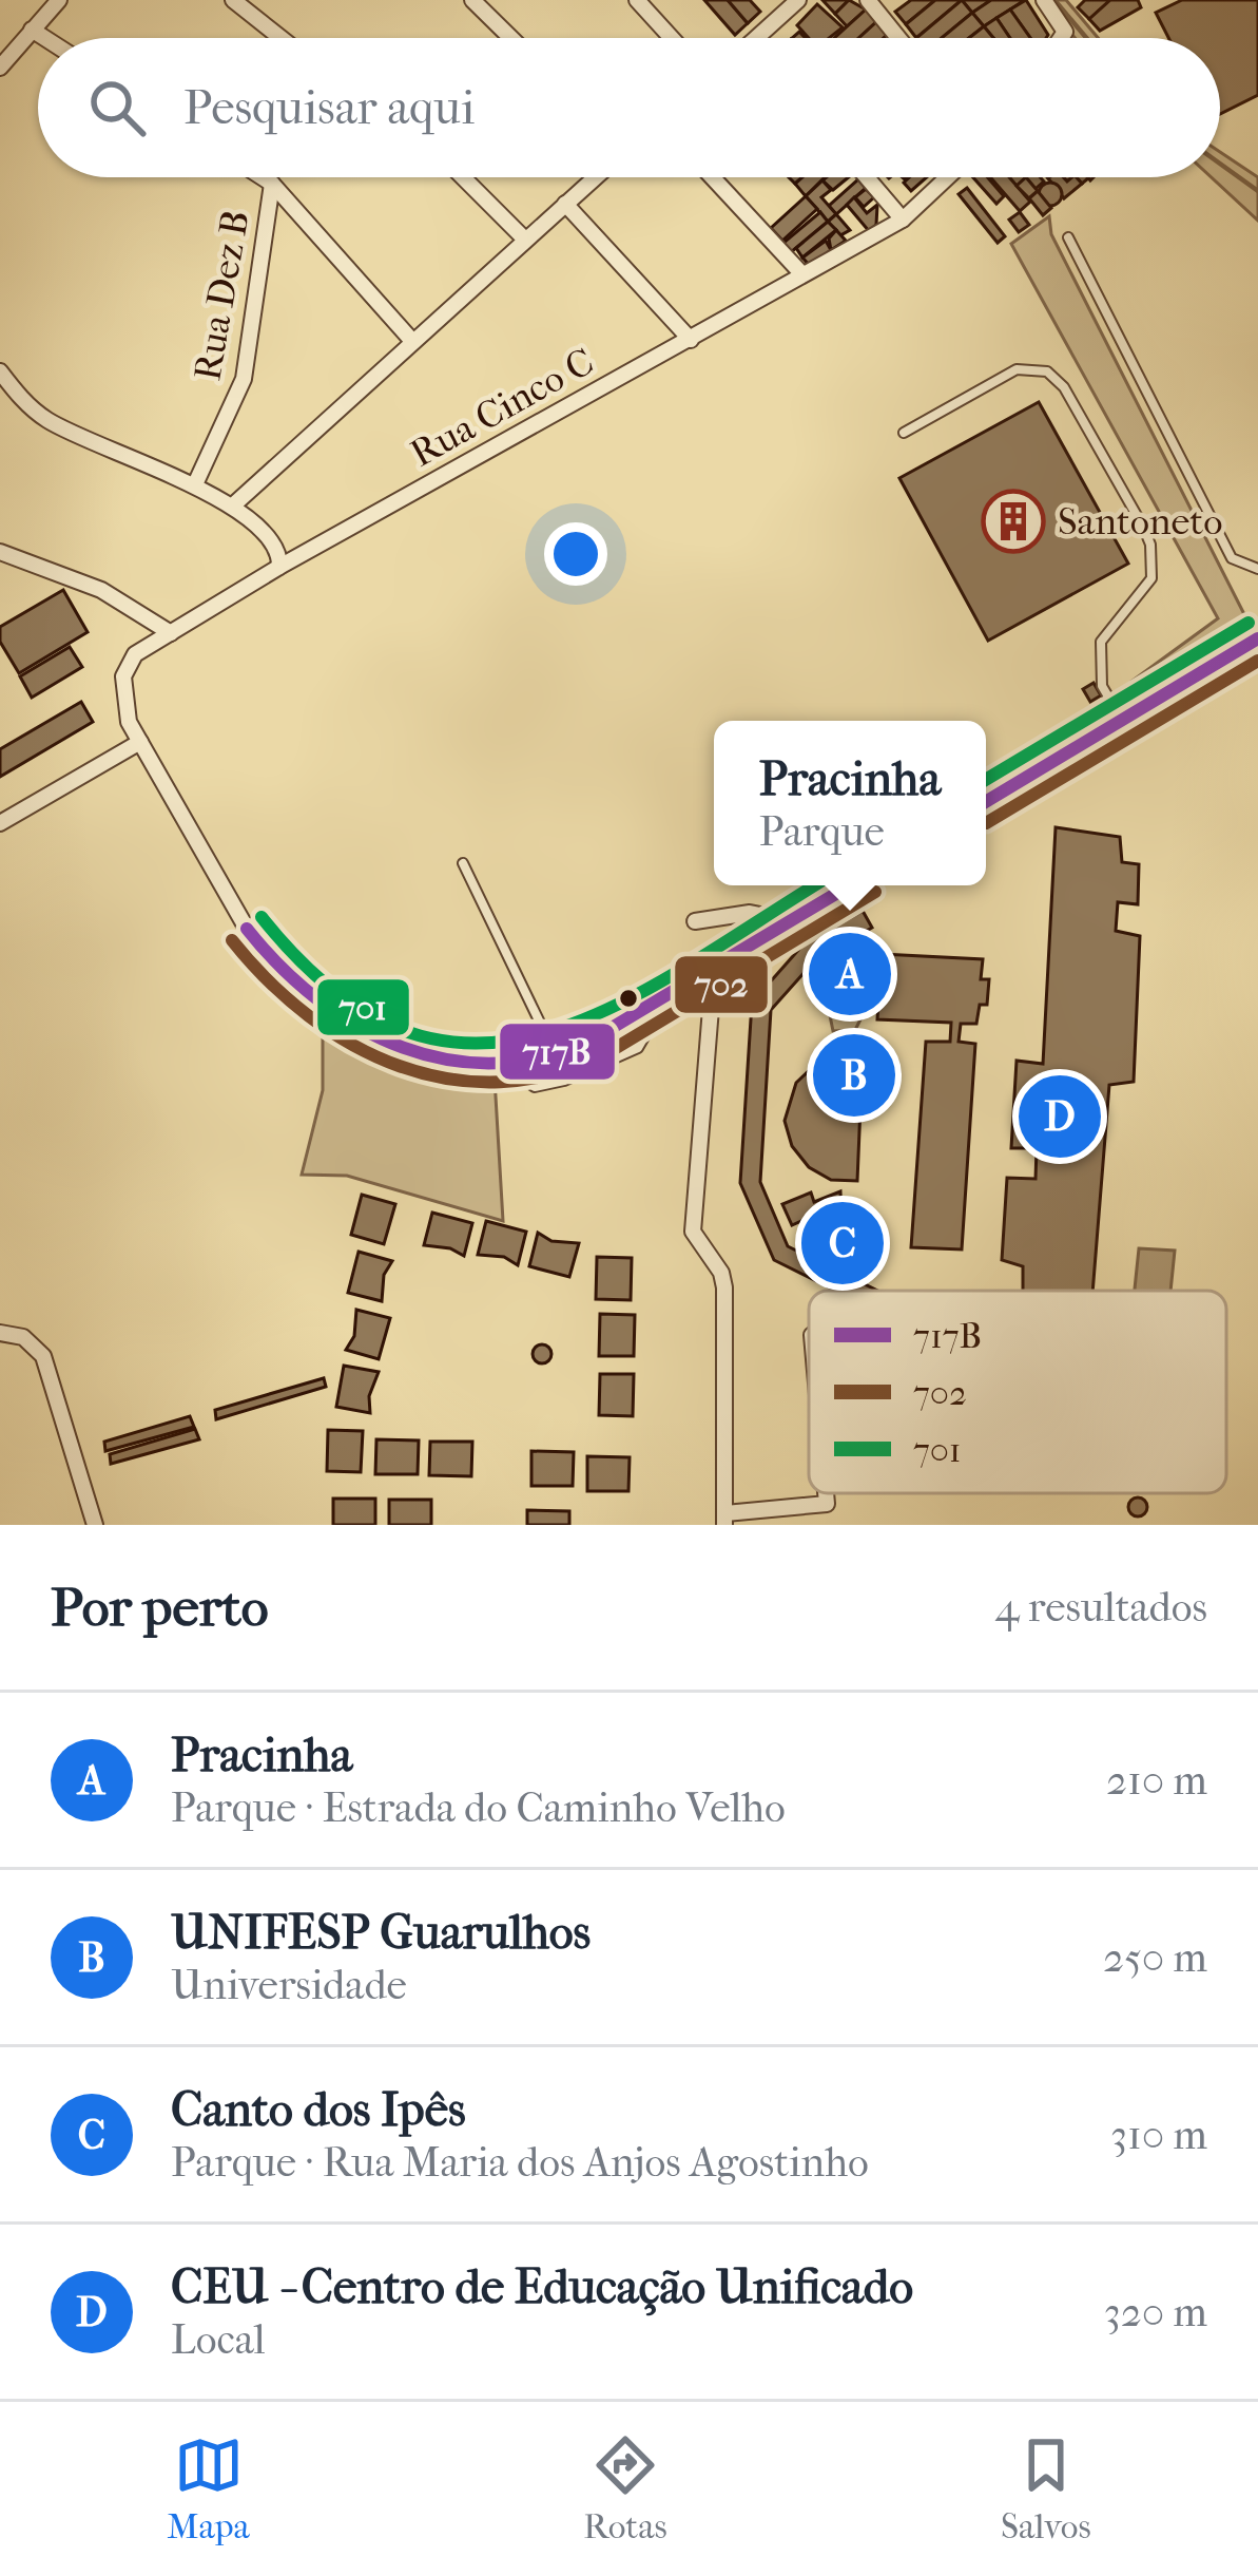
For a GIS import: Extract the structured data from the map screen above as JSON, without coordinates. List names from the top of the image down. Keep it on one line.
{"streets":{"street":["Rua Dez B","Rua Cinco C"]},"places":{"building":["Santoneto"]},"lines":["transit line 701","transit line 717B","transit line 702"],"legend":["717B","702","701"],"page":{"search":"Pesquisar aqui","popup":["Pracinha","Parque"],"pins":["A","B","D","C"],"heading":["Por perto","4 resultados"],"list":[{"mark":"A","name":"Pracinha","note":"Parque · Estrada do Caminho Velho","value":"210 m"},{"mark":"B","name":"UNIFESP Guarulhos","note":"Universidade","value":"250 m"},{"mark":"C","name":"Canto dos Ipês","note":"Parque · Rua Maria dos Anjos Agostinho","value":"310 m"},{"mark":"D","name":"CEU - Centro de Educação Unificado","note":"Local","value":"320 m"}],"nav":["Mapa","Rotas","Salvos"]}}
